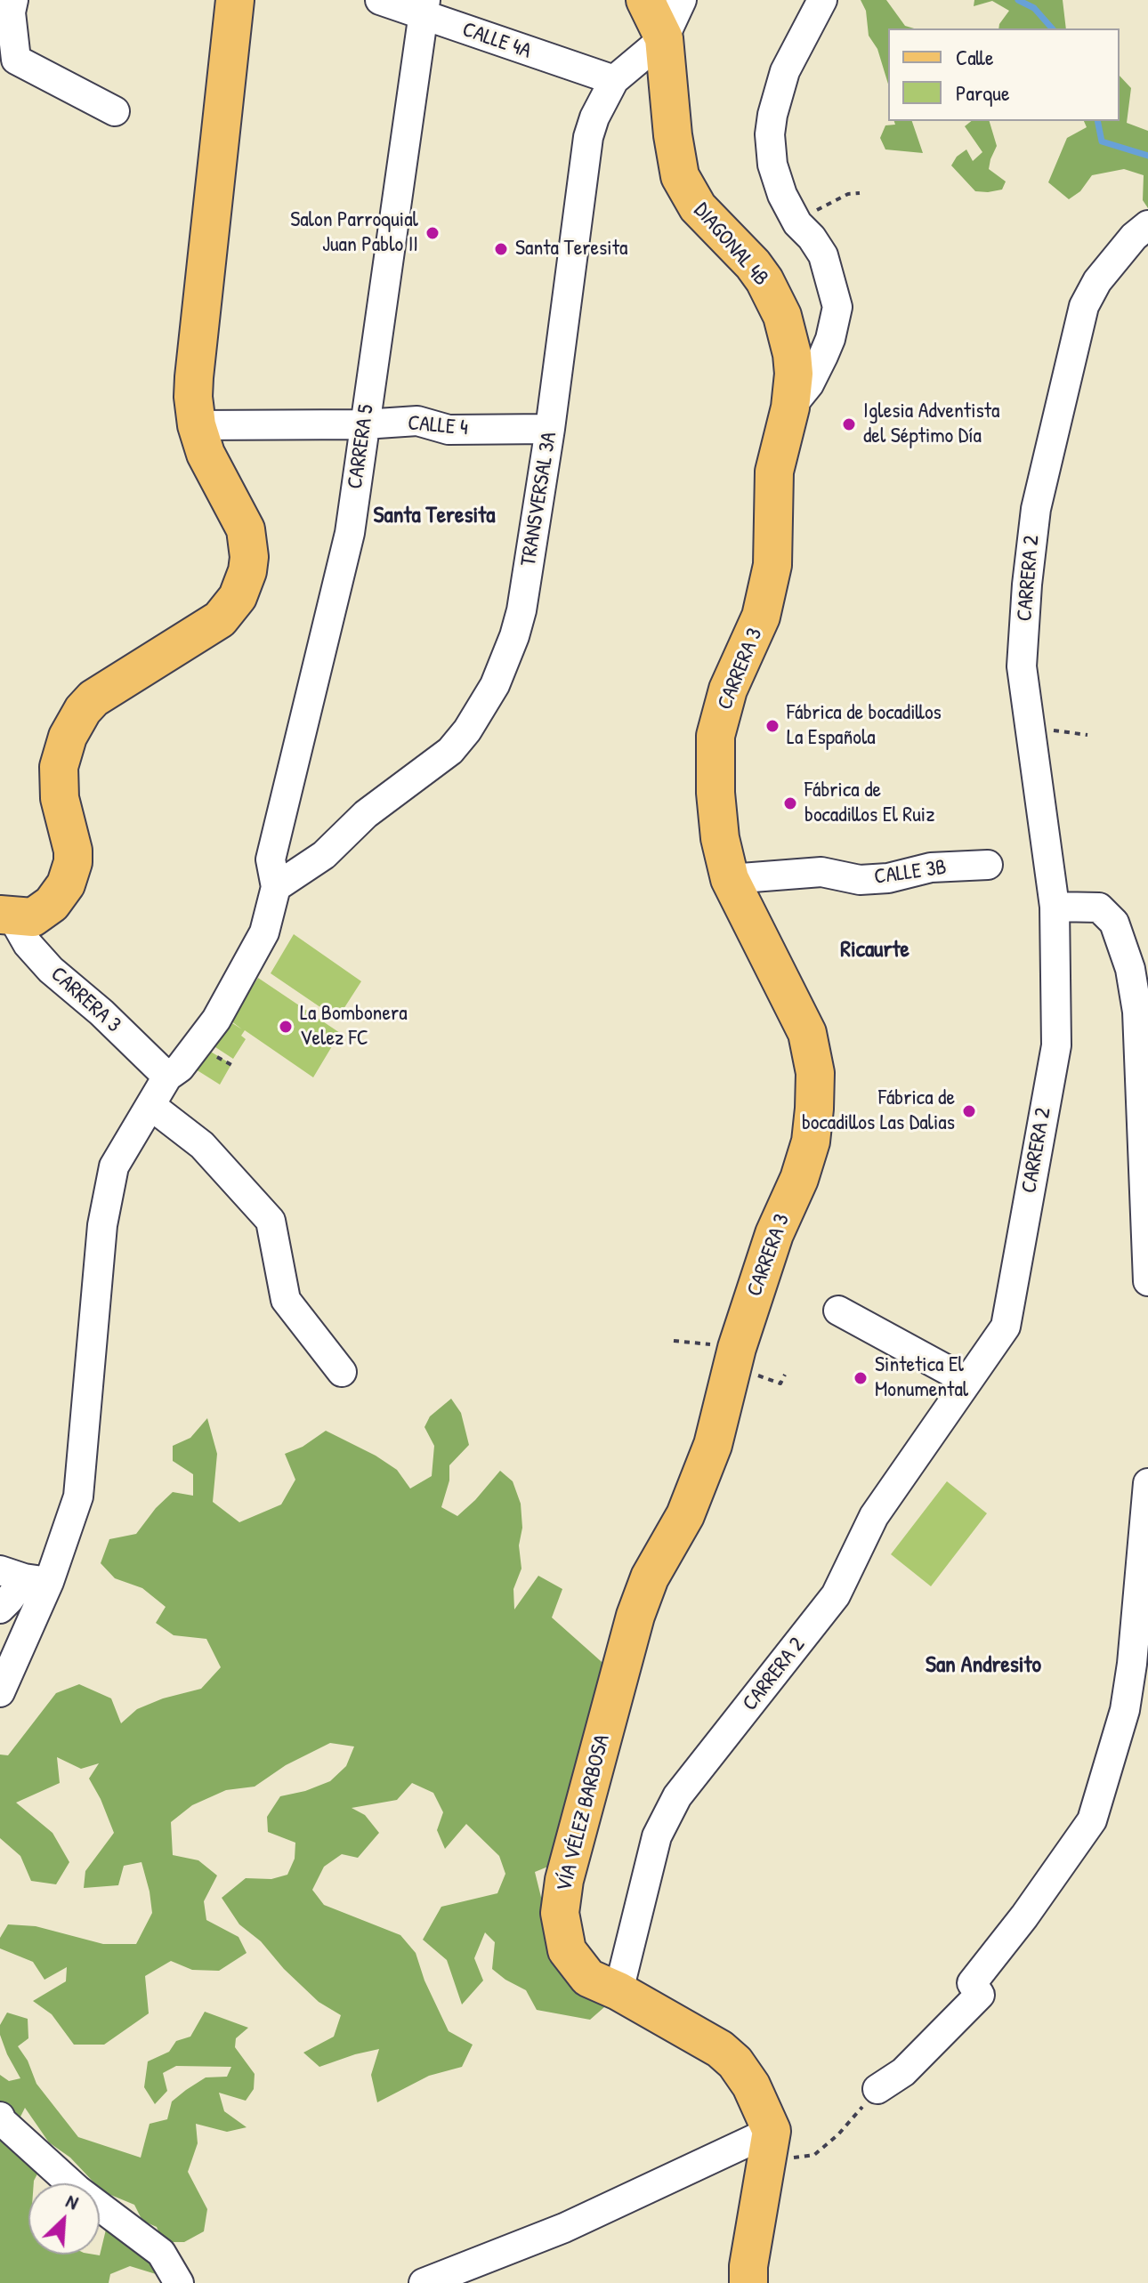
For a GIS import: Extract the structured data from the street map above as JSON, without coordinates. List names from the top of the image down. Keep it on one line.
{"streets":{"main road":["DIAGONAL 4B","CARRERA 3","VÍA VÉLEZ BARBOSA"],"street":["CALLE 4A","CALLE 4","CARRERA 5","TRANSVERSAL 3A","CARRERA 2","CALLE 3B"]},"crossings":[["CALLE 4A","CARRERA 5"],["CALLE 4A","TRANSVERSAL 3A"],["DIAGONAL 4B","TRANSVERSAL 3A"],["DIAGONAL 4B","CARRERA 3"],["CALLE 4","CARRERA 5"],["CALLE 4","TRANSVERSAL 3A"],["CARRERA 5","TRANSVERSAL 3A"],["CARRERA 2","VÍA VÉLEZ BARBOSA"],["CARRERA 3","CALLE 3B"],["CARRERA 3","VÍA VÉLEZ BARBOSA"]],"districts":["Santa Teresita","Ricaurte","San Andresito"],"places":["Salon Parroquial Juan Pablo II","Santa Teresita","Iglesia Adventista del Séptimo Día","Fábrica de bocadillos La Española","Fábrica de bocadillos El Ruiz","La Bombonera Velez FC","Fábrica de bocadillos Las Dalias","Sintetica El Monumental"],"legend":["Calle","Parque"],"north":"top right"}
